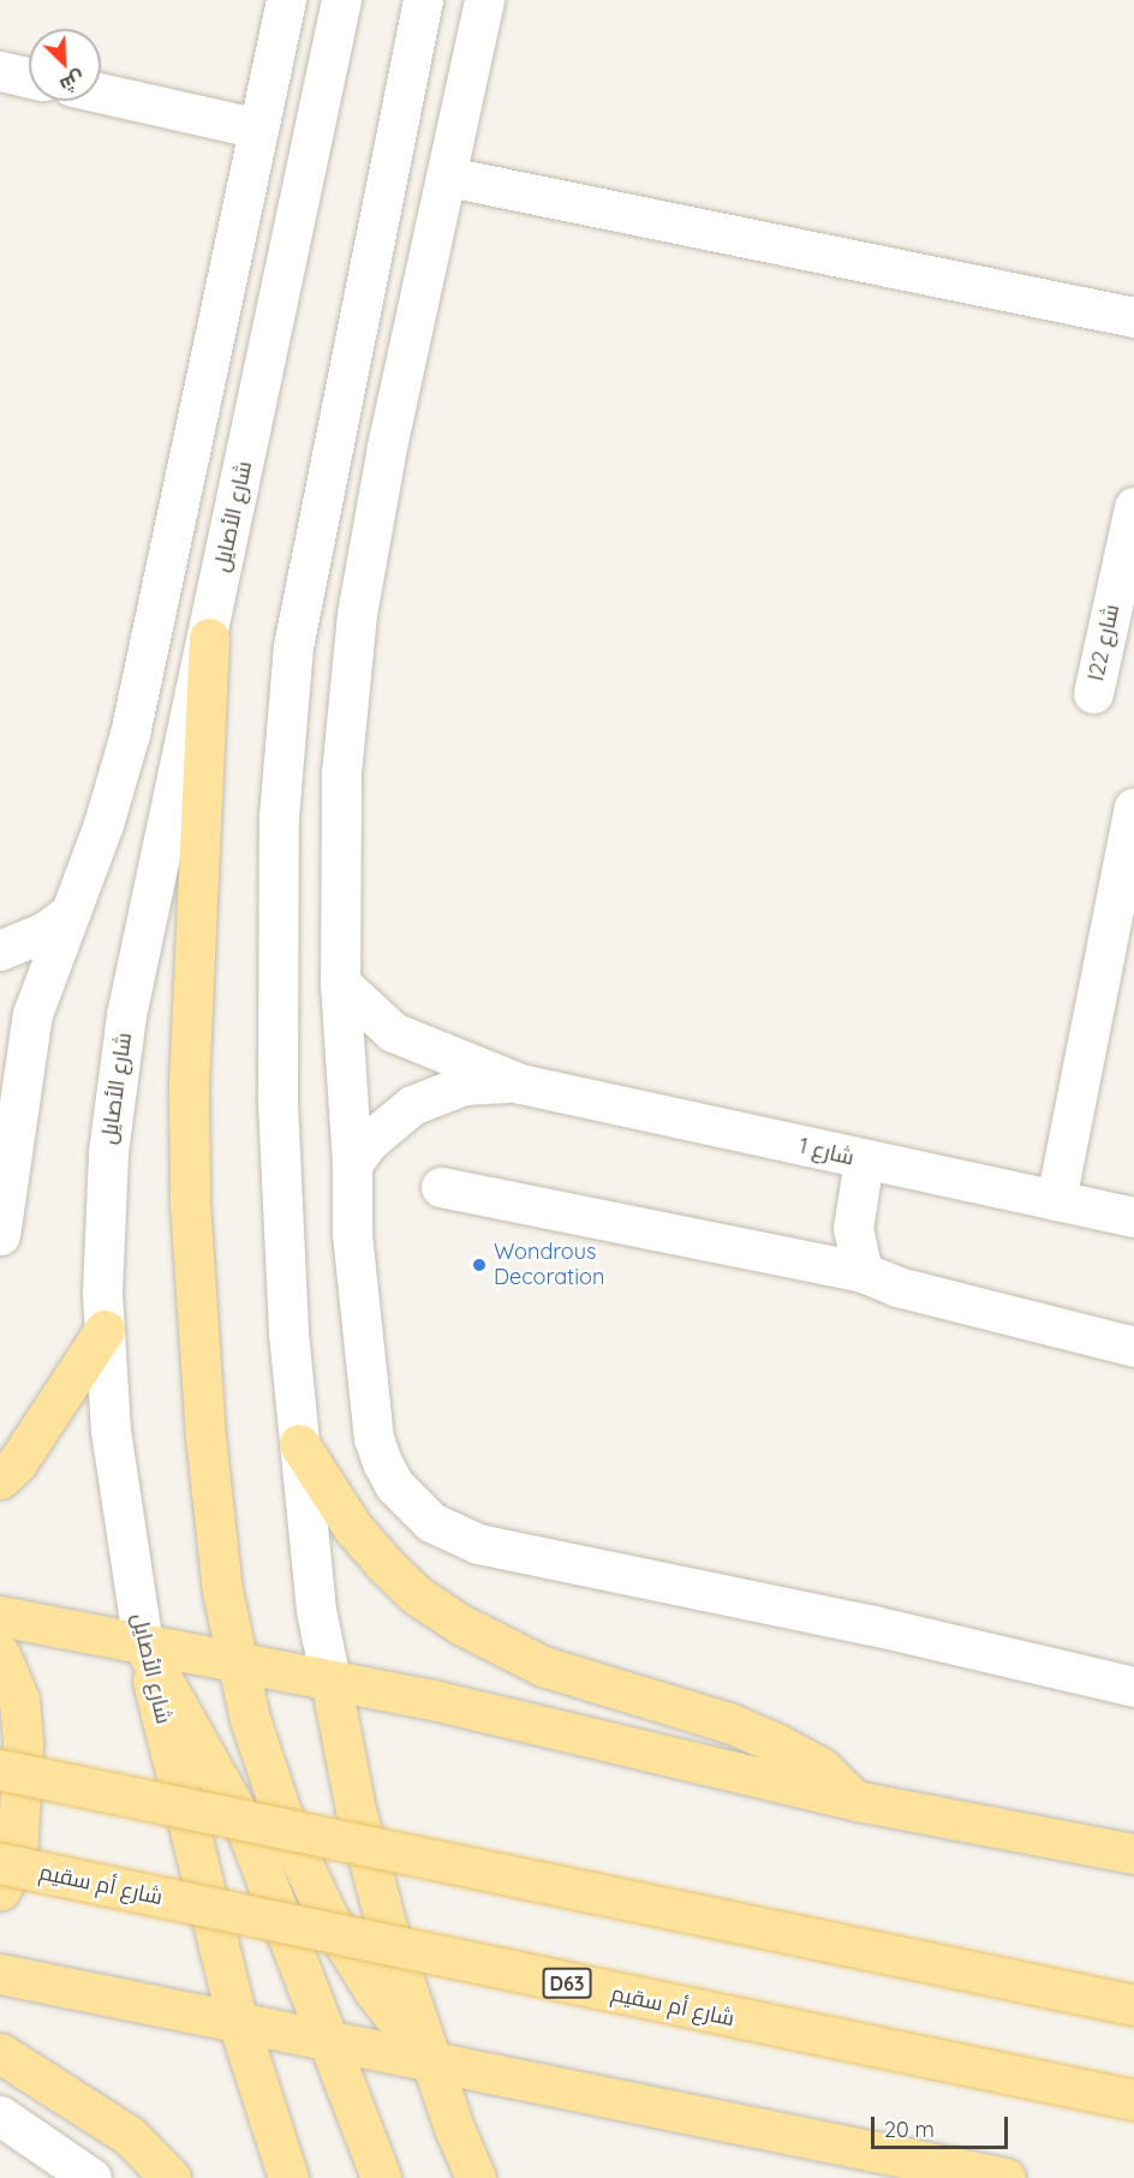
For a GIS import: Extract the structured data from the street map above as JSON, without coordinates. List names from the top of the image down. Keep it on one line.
{"streets":{"main road":["شارع الأصايل","شارع أم سقيم","D63"],"street":["شارع 22ا","شارع 1"]},"places":["Wondrous Decoration"],"scale_bar":"20 m","north":"bottom right"}
